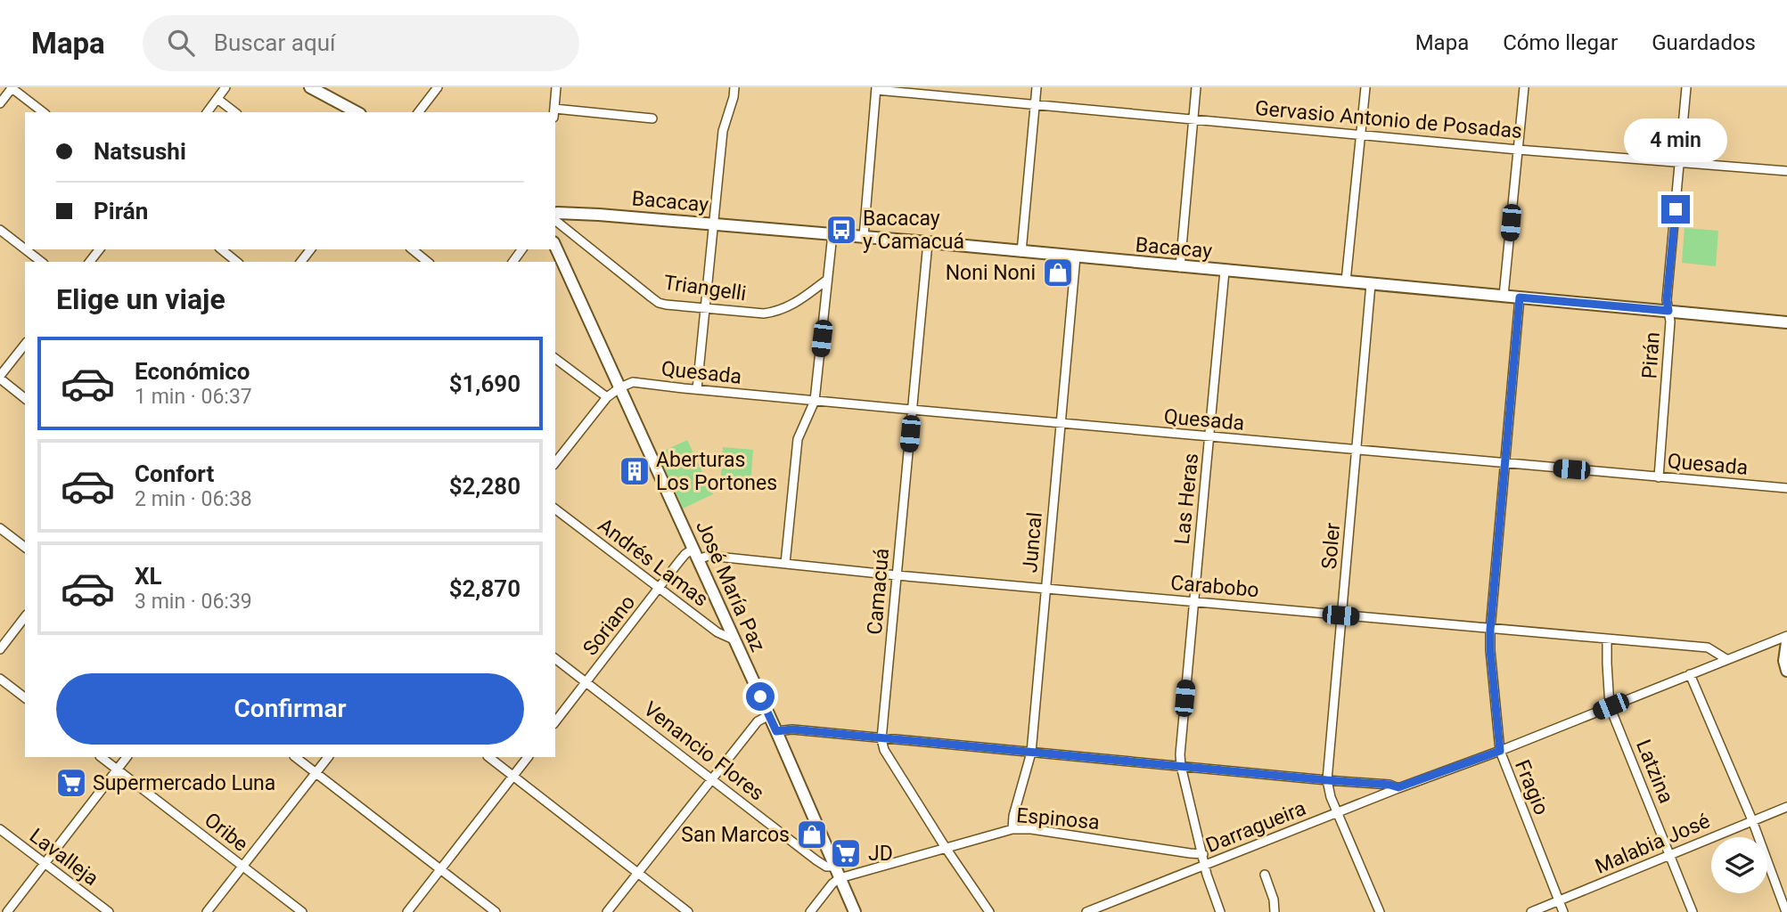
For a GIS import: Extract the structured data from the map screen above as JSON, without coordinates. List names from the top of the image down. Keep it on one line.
{"streets":{"street":["Gervasio Antonio de Posadas","Bacacay","Triangelli","Pirán","Quesada","Las Heras","Juncal","Soler","Andrés Lamas","José María Paz","Carabobo","Camacuá","Soriano","Venancio Flores","Latzina","Fragio","Espinosa","Darragueira","Oribe","Malabia José","Lavalleja"]},"crossings":[["Gervasio Antonio de Posadas","Pirán"],["Bacacay","Triangelli"],["Bacacay","Pirán"],["Bacacay","Las Heras"],["Bacacay","Juncal"],["Bacacay","Soler"],["Bacacay","Camacuá"],["Bacacay","Fragio"],["Pirán","Quesada"],["Quesada","Las Heras"],["Quesada","Juncal"],["Quesada","Soler"],["Quesada","José María Paz"],["Quesada","Camacuá"],["Quesada","Fragio"],["Las Heras","Carabobo"],["Las Heras","Espinosa"],["Las Heras","Darragueira"],["Juncal","Carabobo"],["Juncal","Espinosa"],["Soler","Carabobo"],["Soler","Darragueira"],["Andrés Lamas","José María Paz"],["Andrés Lamas","Soriano"],["José María Paz","Carabobo"],["José María Paz","Soriano"],["José María Paz","Venancio Flores"],["José María Paz","Espinosa"],["Carabobo","Camacuá"],["Carabobo","Soriano"],["Carabobo","Latzina"],["Carabobo","Fragio"],["Carabobo","Darragueira"],["Soriano","Venancio Flores"],["Latzina","Darragueira"],["Latzina","Malabia José"],["Fragio","Darragueira"],["Fragio","Malabia José"]],"places":{"bus stop":["Bacacay y Camacuá"],"shop":["Noni Noni","San Marcos"],"building":["Aberturas Los Portones"],"supermarket":["Supermercado Luna","JD"]},"page":{"header":"Mapa","search":"Buscar aquí","nav":["Mapa","Cómo llegar","Guardados"],"banner":["Natsushi","Pirán"],"bubble":"4 min","heading":"Elige un viaje","list":[{"name":"Económico","note":"1 min · 06:37","value":"$1,690"},{"name":"Confort","note":"2 min · 06:38","value":"$2,280"},{"name":"XL","note":"3 min · 06:39","value":"$2,870"}],"buttons":"Confirmar"}}
